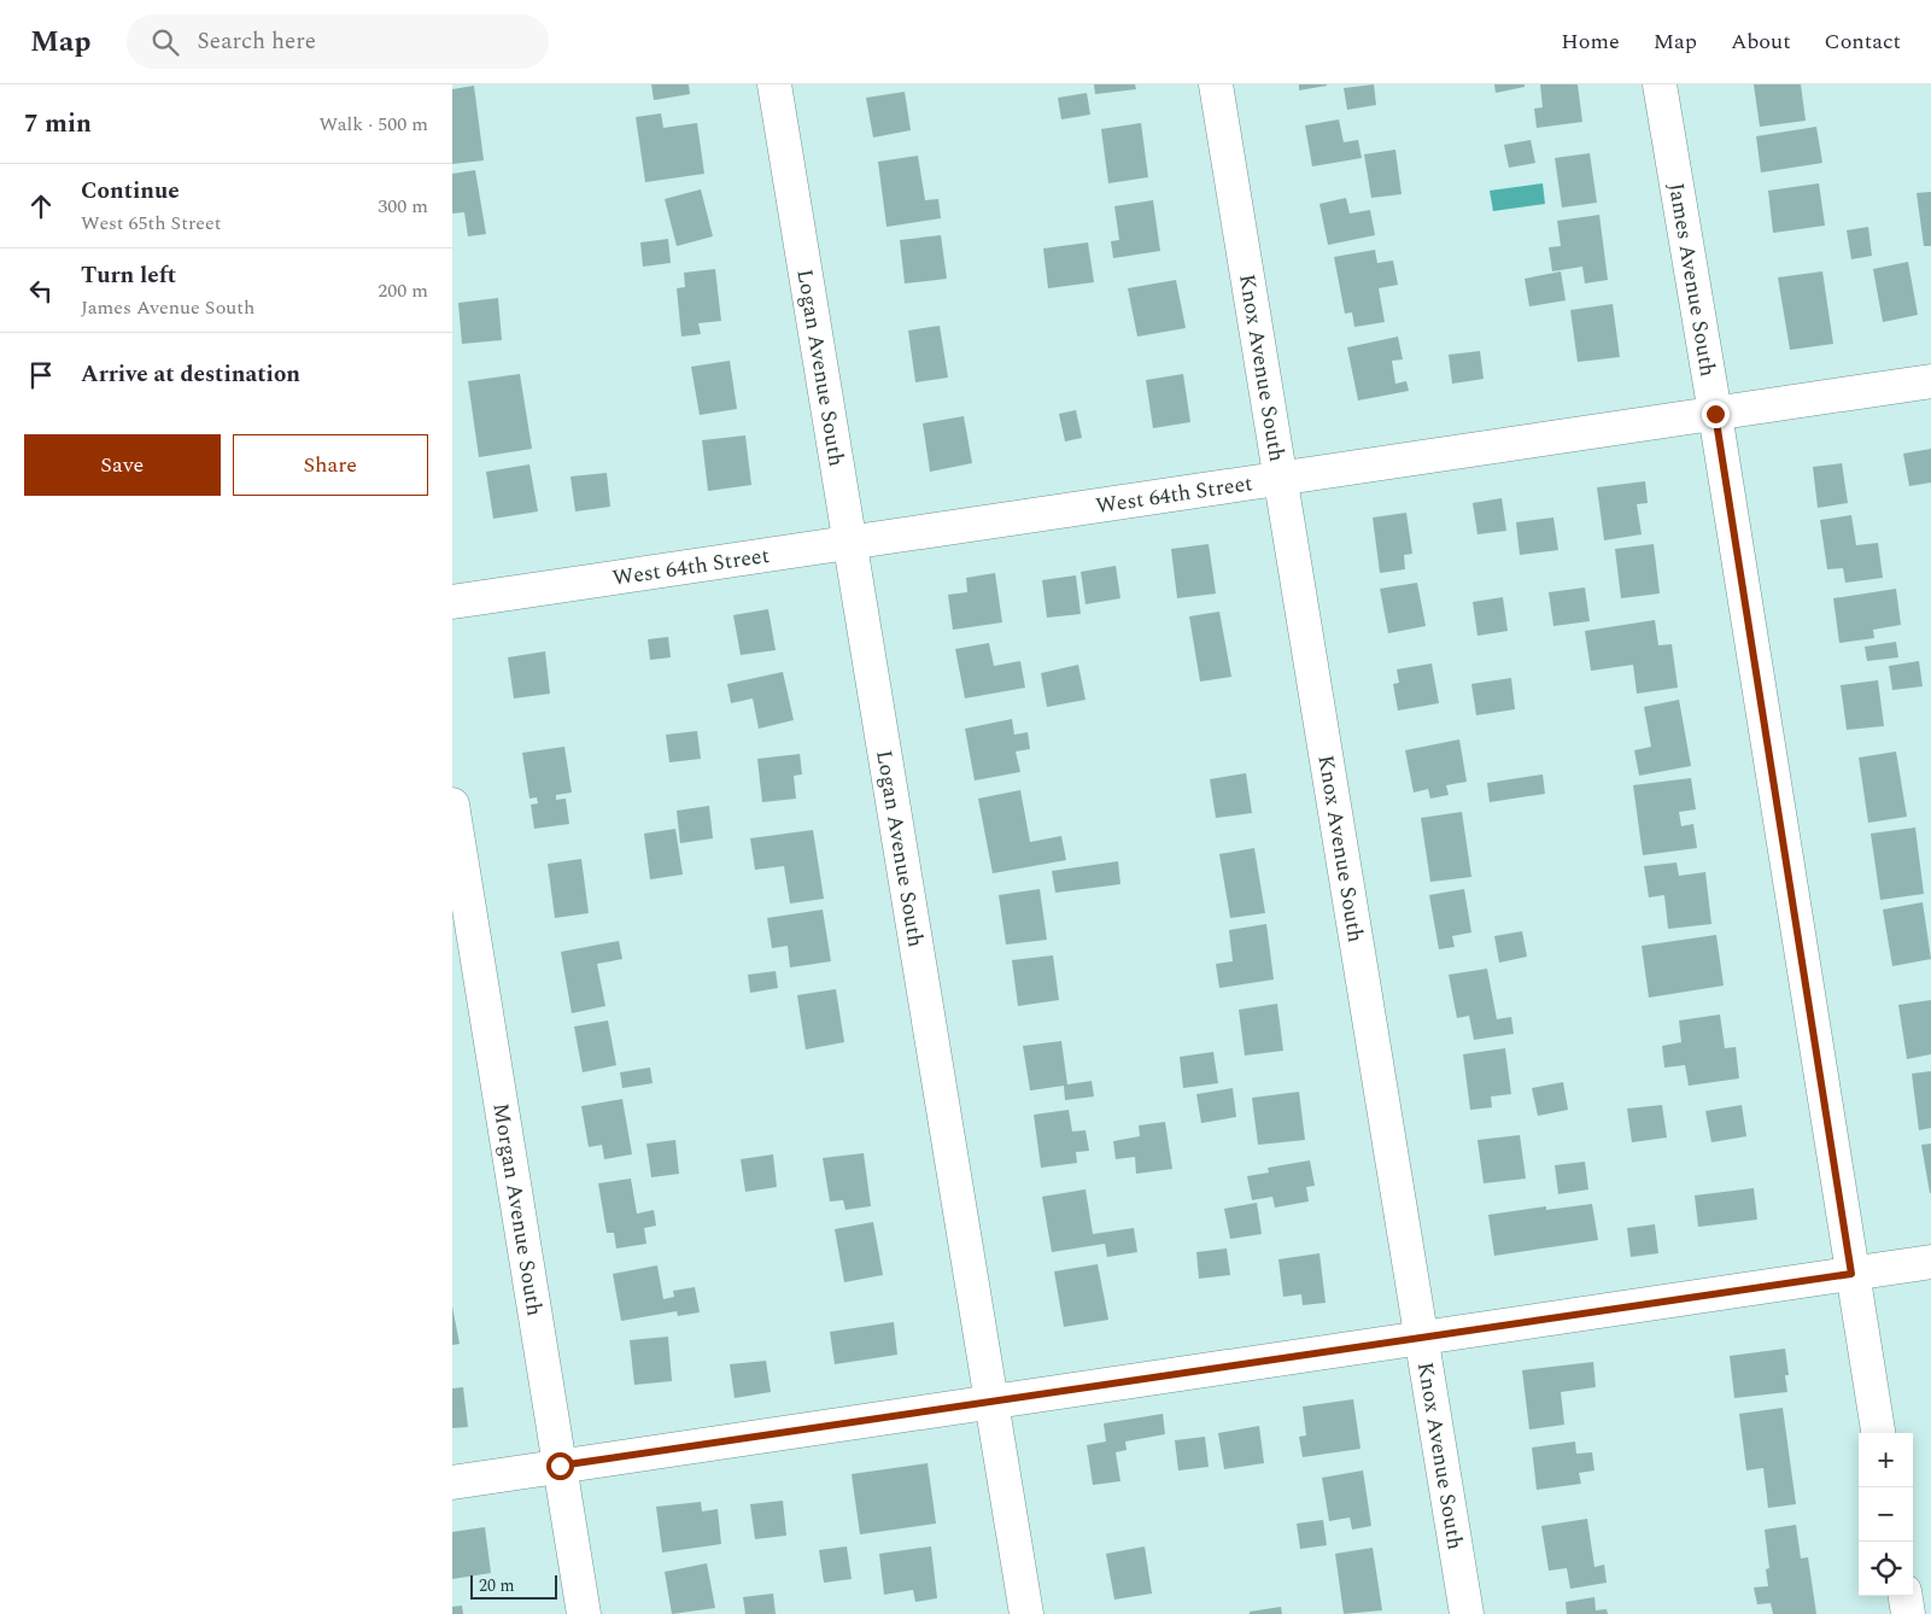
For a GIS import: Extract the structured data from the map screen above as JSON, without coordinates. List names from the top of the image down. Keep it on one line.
{"streets":{"street":["James Avenue South","Logan Avenue South","Knox Avenue South","West 64th Street","Morgan Avenue South"]},"crossings":[["James Avenue South","West 64th Street"],["Logan Avenue South","West 64th Street"],["Knox Avenue South","West 64th Street"]],"scale_bar":"20 m","page":{"header":"Map","search":"Search here","nav":["Home","Map","About","Contact"],"heading":["7 min","Walk · 500 m"],"list":[["Continue","West 65th Street","300 m"],["Turn left","James Avenue South","200 m"],"Arrive at destination"],"buttons":["Save","Share"],"map_buttons":["+","−"],"scale":"20 m"}}
